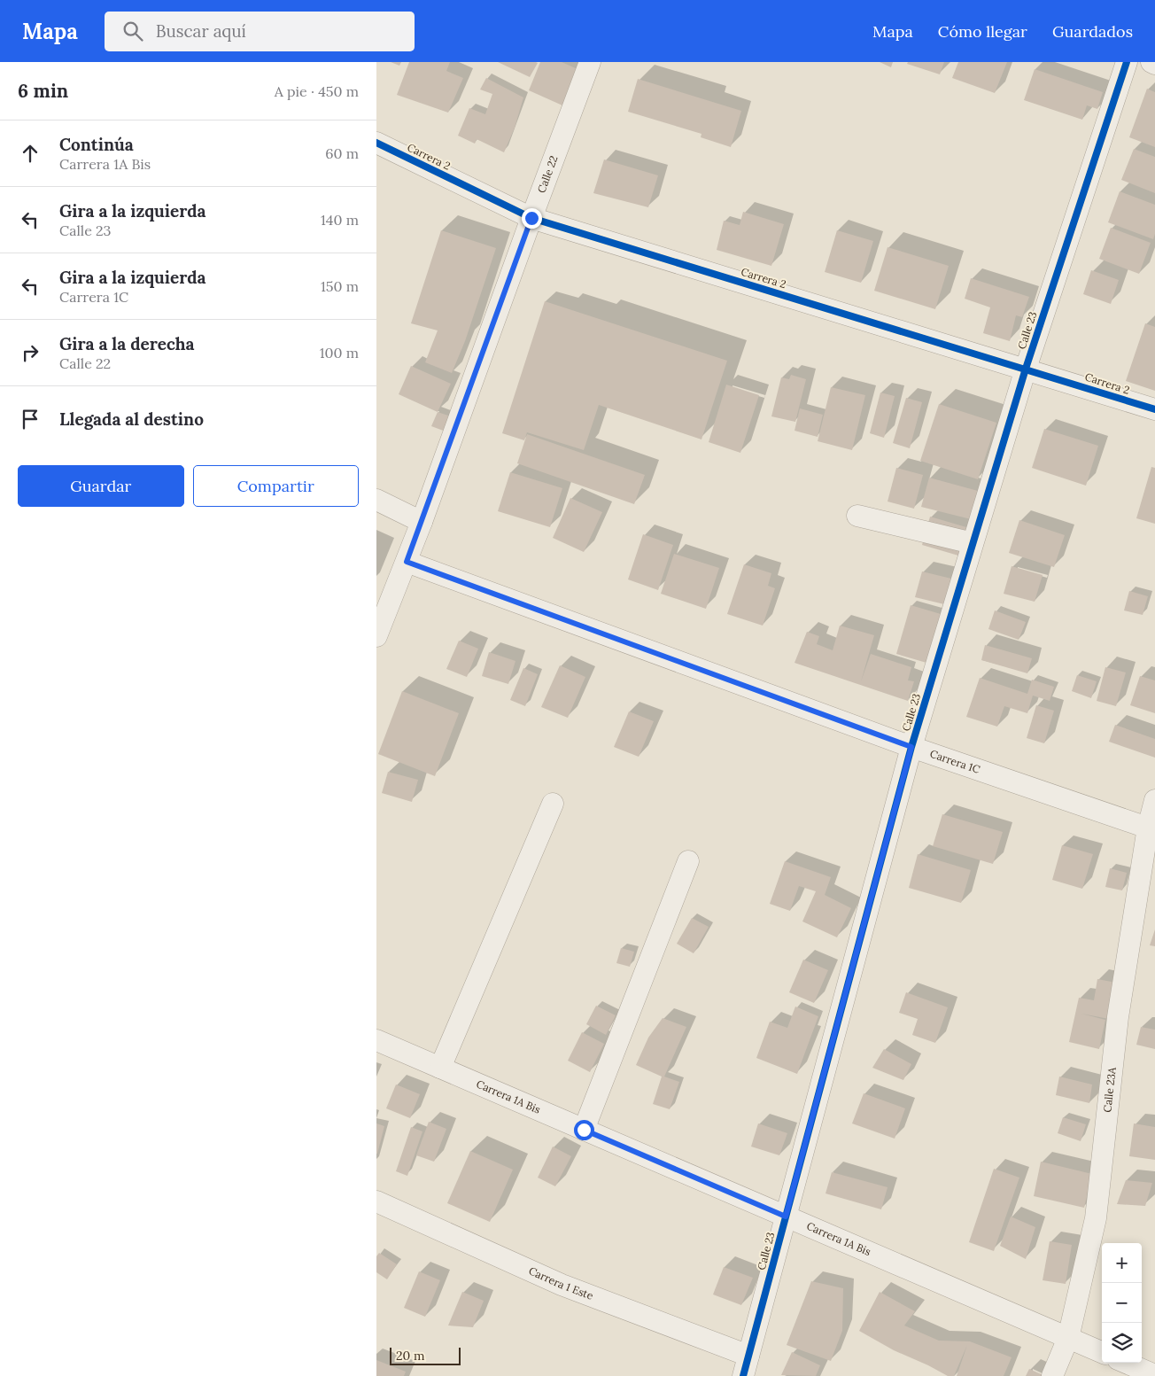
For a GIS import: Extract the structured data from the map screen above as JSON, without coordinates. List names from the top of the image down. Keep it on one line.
{"streets":{"street":["Carrera 2","Calle 22","Calle 23","Carrera 1C","Calle 23A","Carrera 1A Bis","Carrera 1 Este"]},"crossings":[["Carrera 2","Calle 22"],["Carrera 2","Calle 23"],["Calle 22","Carrera 1C"],["Calle 23","Carrera 1C"],["Calle 23","Carrera 1A Bis"],["Calle 23","Carrera 1 Este"],["Carrera 1C","Calle 23A"],["Calle 23A","Carrera 1A Bis"]],"scale_bar":"20 m","page":{"header":"Mapa","search":"Buscar aquí","nav":["Mapa","Cómo llegar","Guardados"],"heading":["6 min","A pie · 450 m"],"list":[["Continúa","Carrera 1A Bis","60 m"],["Gira a la izquierda","Calle 23","140 m"],["Gira a la izquierda","Carrera 1C","150 m"],["Gira a la derecha","Calle 22","100 m"],"Llegada al destino"],"buttons":["Guardar","Compartir"],"map_buttons":["+","−"],"scale":"20 m"}}
